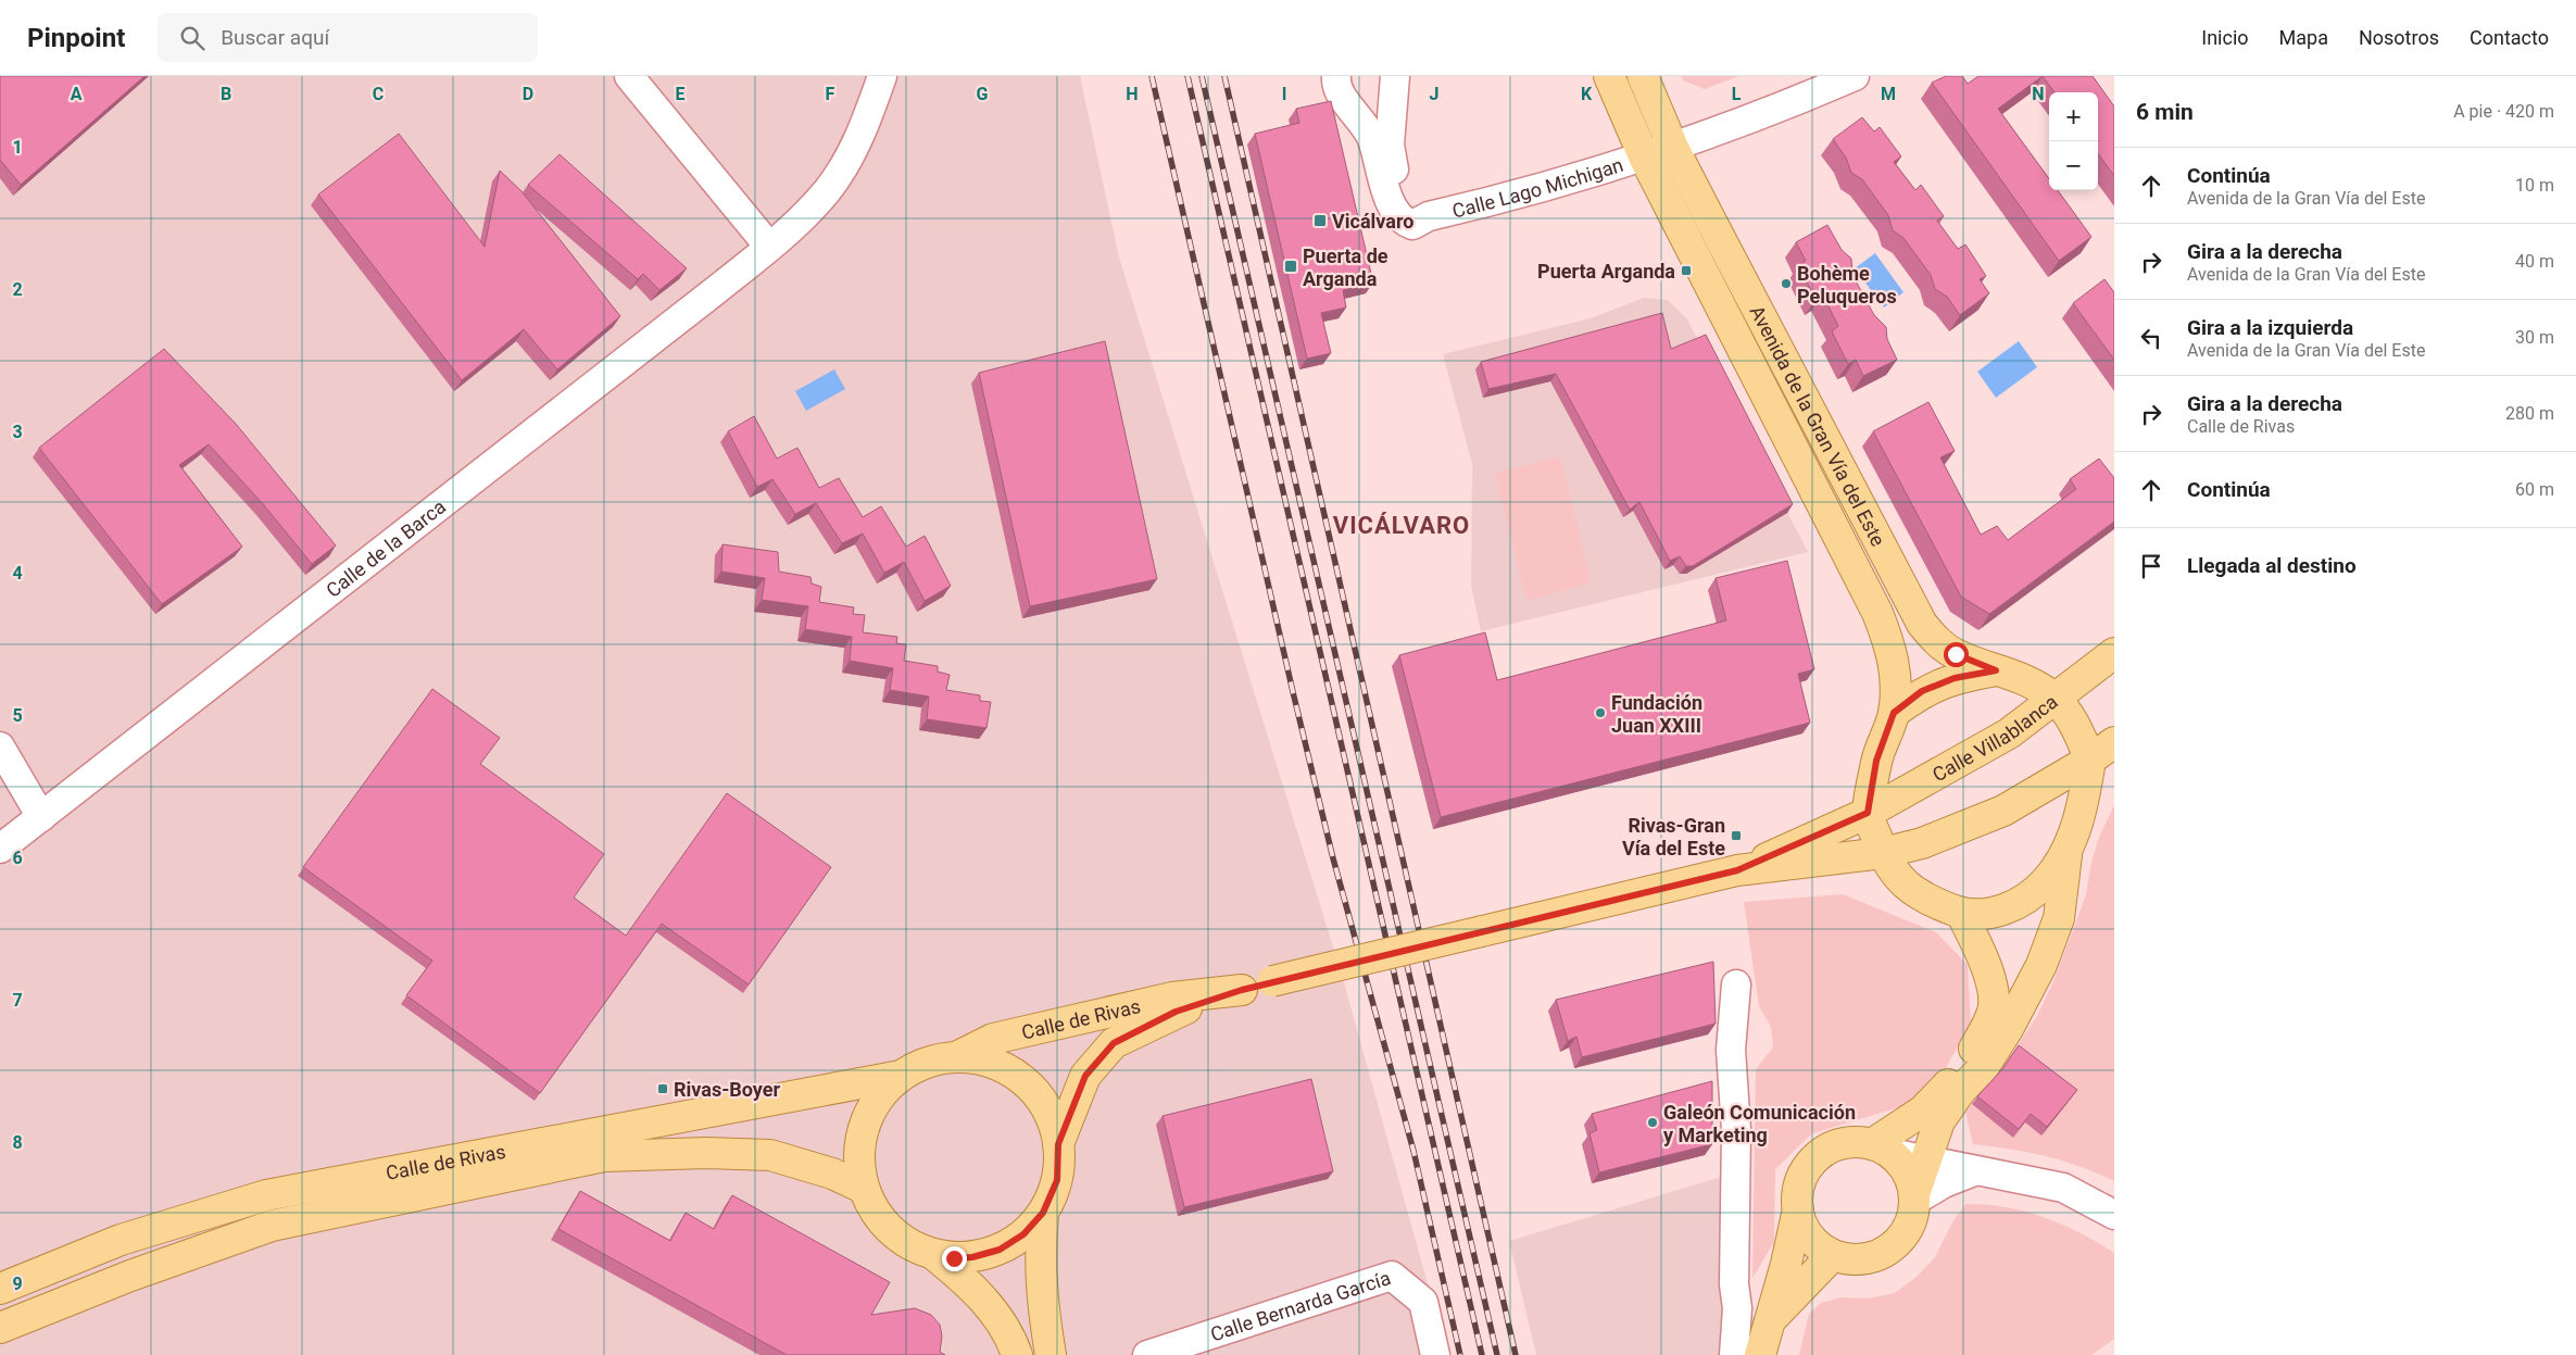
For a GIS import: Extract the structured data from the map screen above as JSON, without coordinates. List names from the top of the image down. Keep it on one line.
{"streets":{"main road":["Avenida de la Gran Vía del Este","Calle Villablanca","Calle de Rivas"],"street":["Calle Lago Michigan","Calle de la Barca","Calle Bernarda García"]},"crossings":[["Calle Lago Michigan","Avenida de la Gran Vía del Este"],["Avenida de la Gran Vía del Este","Calle Villablanca"],["Avenida de la Gran Vía del Este","Calle de Rivas"],["Calle Villablanca","Calle de Rivas"]],"districts":["VICÁLVARO"],"places":{"transit":["Vicálvaro","Puerta de Arganda","Puerta Arganda","Rivas-Gran Vía del Este","Rivas-Boyer"],"other":["Bohème Peluqueros","Fundación Juan XXIII","Galeón Comunicación y Marketing"]},"page":{"header":"Pinpoint","search":"Buscar aquí","nav":["Inicio","Mapa","Nosotros","Contacto"],"heading":["6 min","A pie · 420 m"],"map_buttons":["+","−"],"list":[["Continúa","Avenida de la Gran Vía del Este","10 m"],["Gira a la derecha","Avenida de la Gran Vía del Este","40 m"],["Gira a la izquierda","Avenida de la Gran Vía del Este","30 m"],["Gira a la derecha","Calle de Rivas","280 m"],["Continúa","60 m"],"Llegada al destino"]},"grid":{"columns":["A","B","C","D","E","F","G","H","I","J","K","L","M","N"],"rows":["1","2","3","4","5","6","7","8","9"]}}
